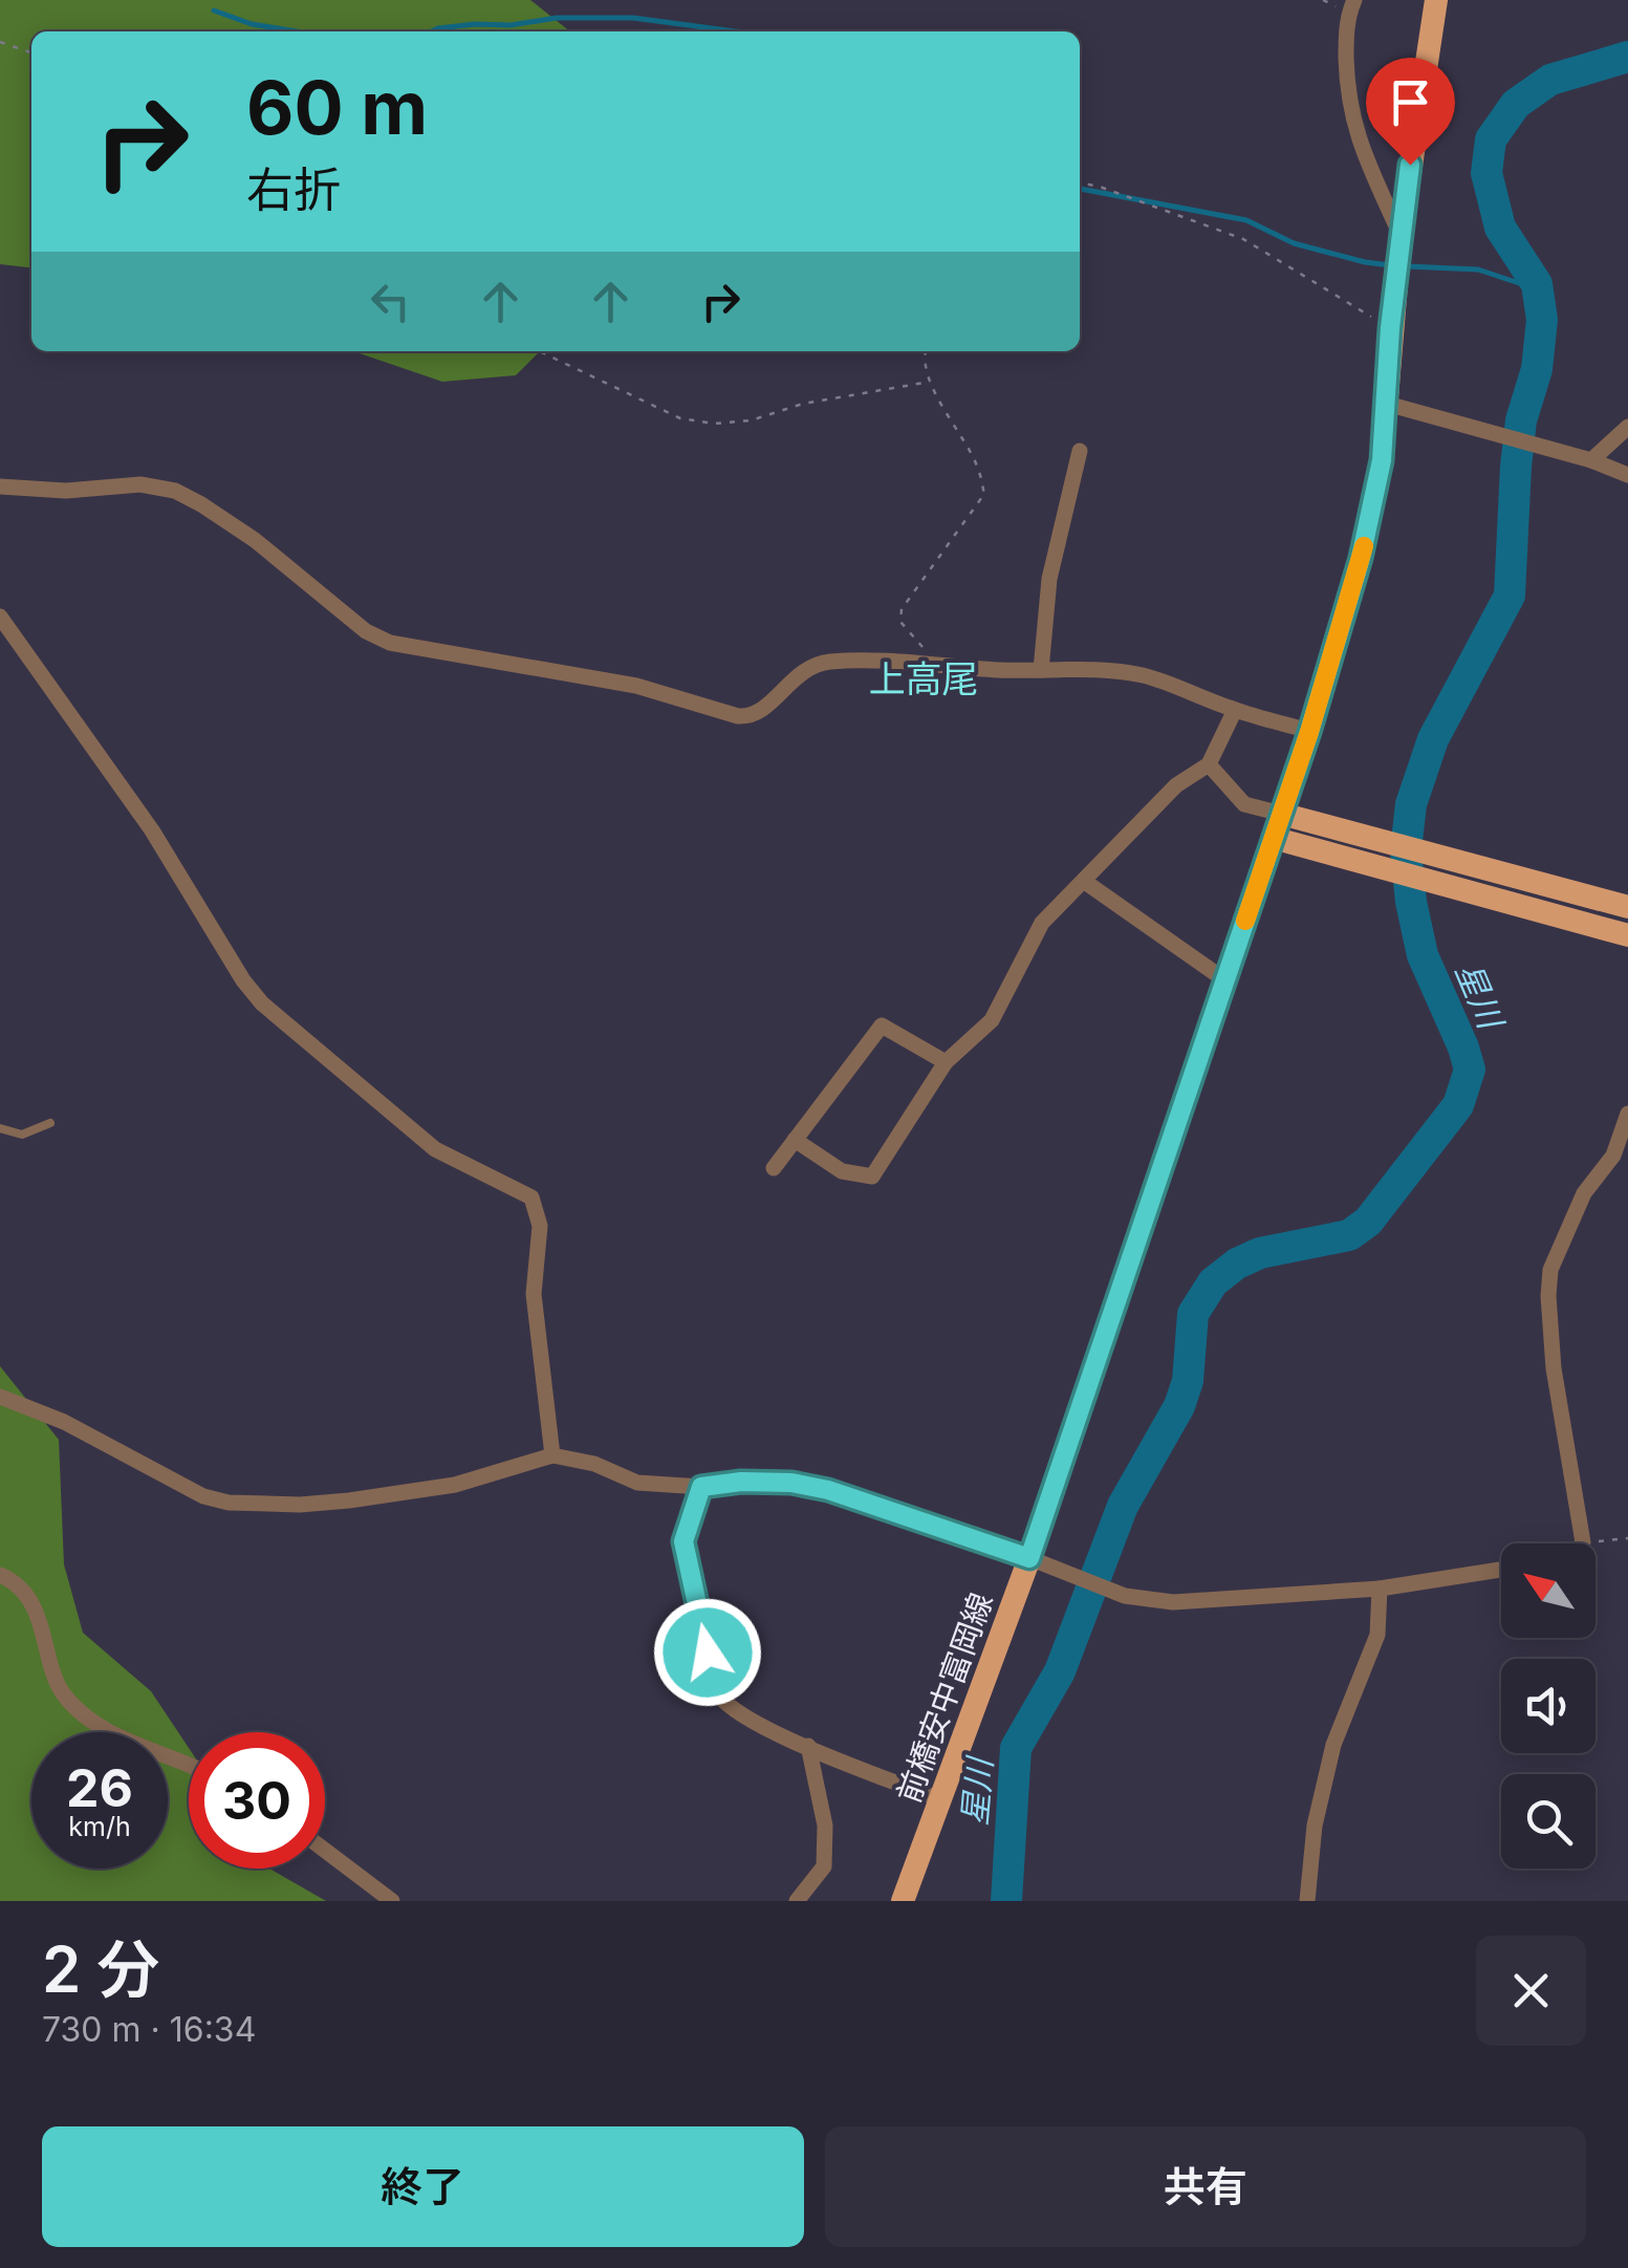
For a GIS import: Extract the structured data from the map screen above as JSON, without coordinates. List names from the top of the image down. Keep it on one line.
{"streets":{"main road":["前橋安中富岡線"]},"districts":["上高尾"],"water":["星川"],"north":"top left","page":{"turn":["60 m","右折"],"speed":"26 km/h","limit":"30","heading":["2 分","730 m · 16:34"],"buttons":["終了","共有"]}}
